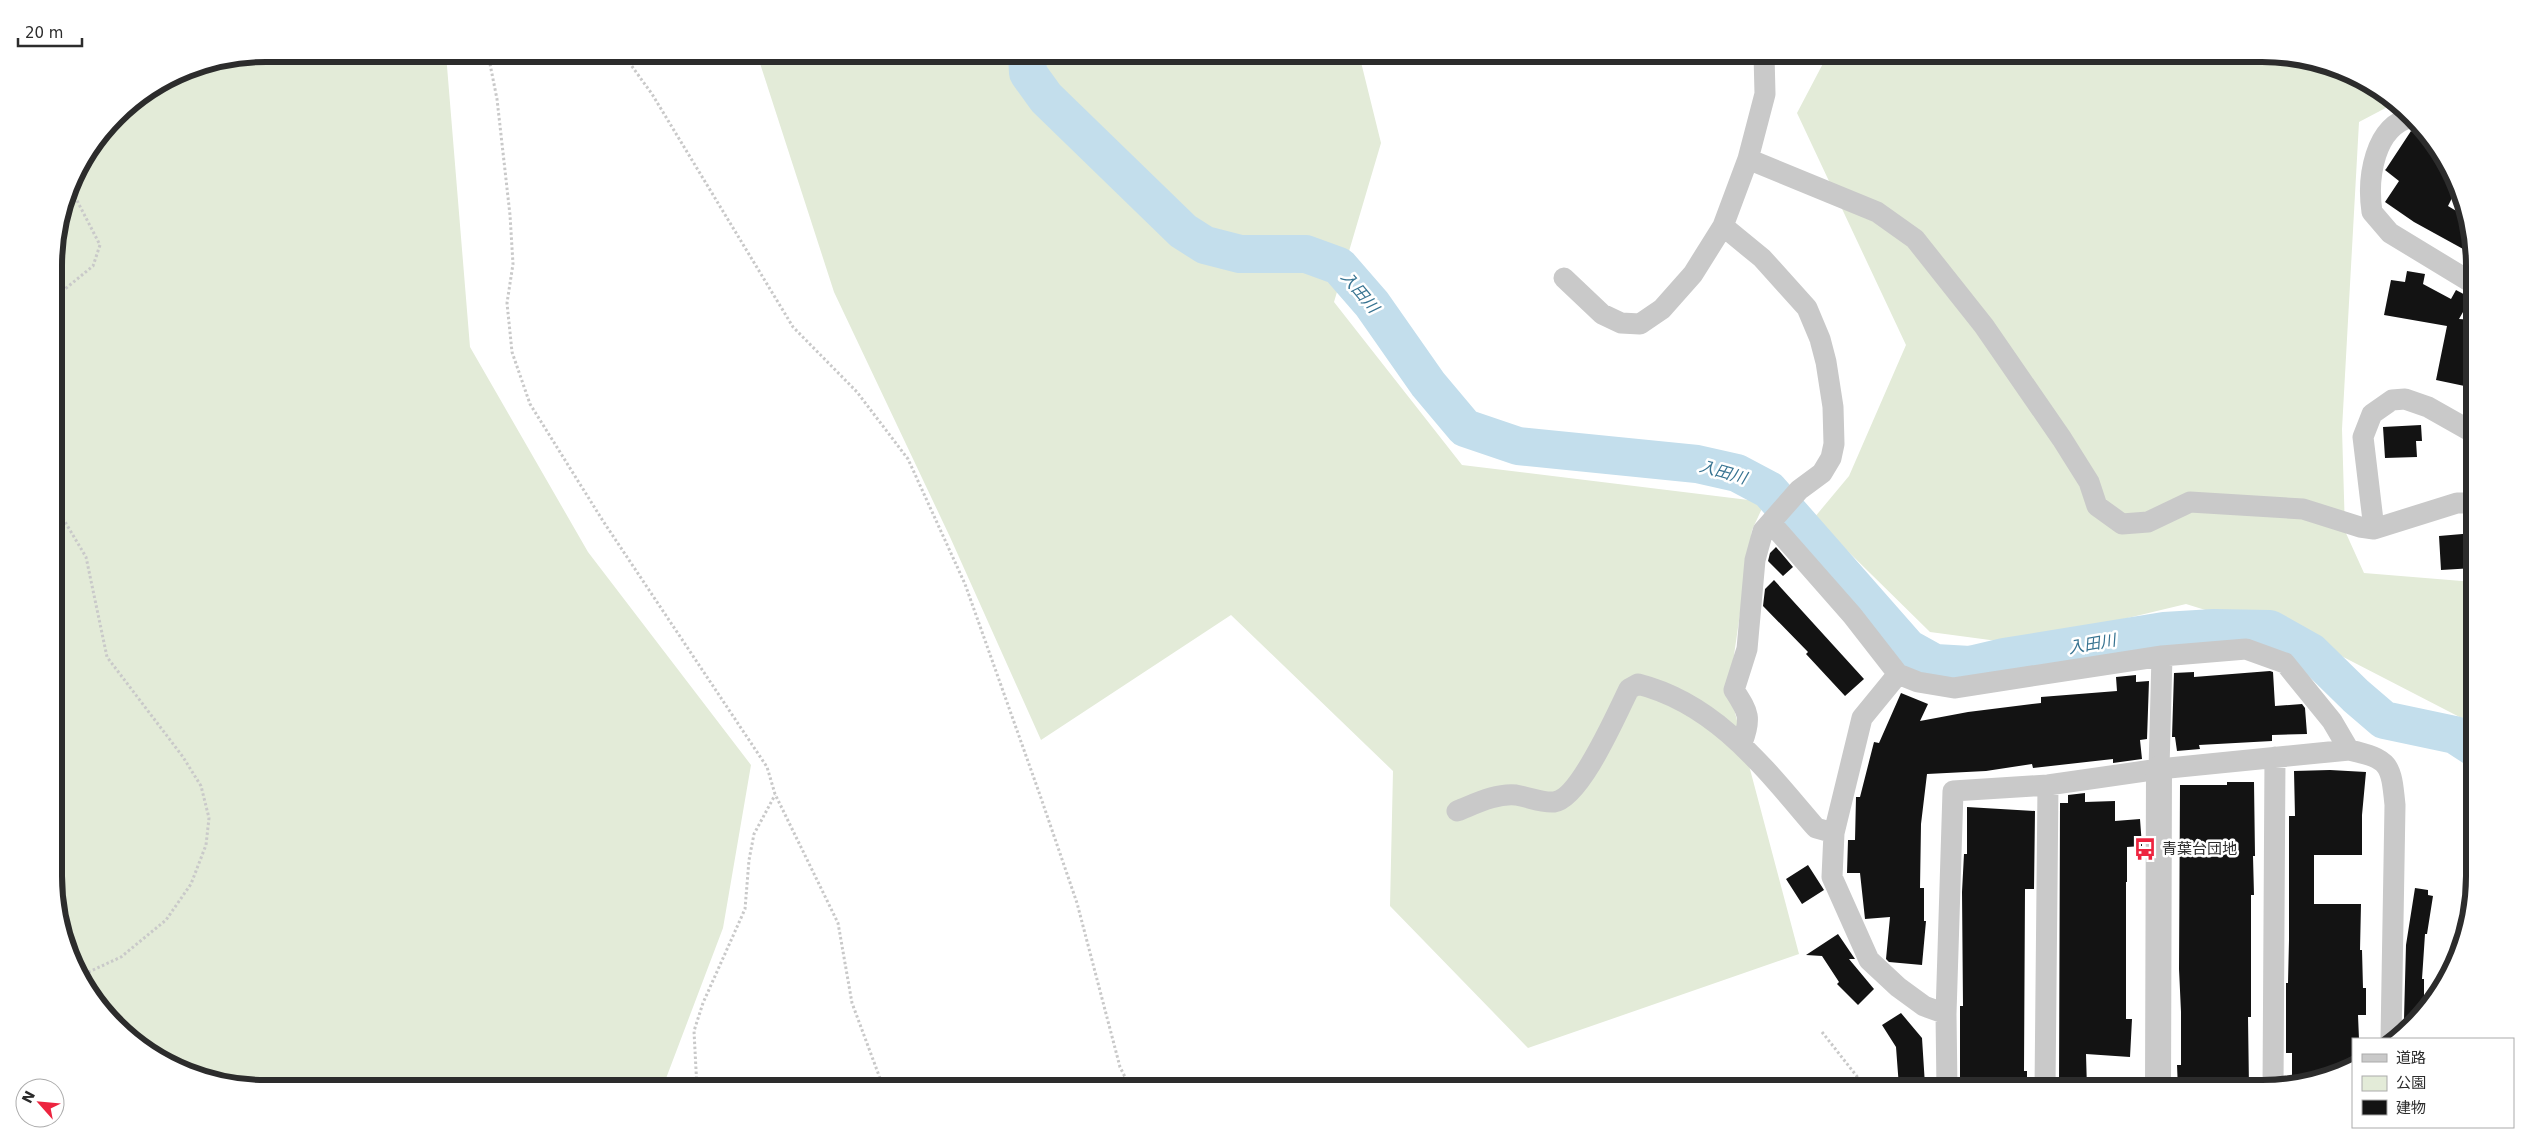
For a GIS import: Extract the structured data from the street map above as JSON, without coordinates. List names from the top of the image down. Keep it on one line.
{"water":["入田川"],"places":{"bus stop":["青葉台団地"]},"legend":["道路","公園","建物"],"scale_bar":"20 m","north":"top left"}
